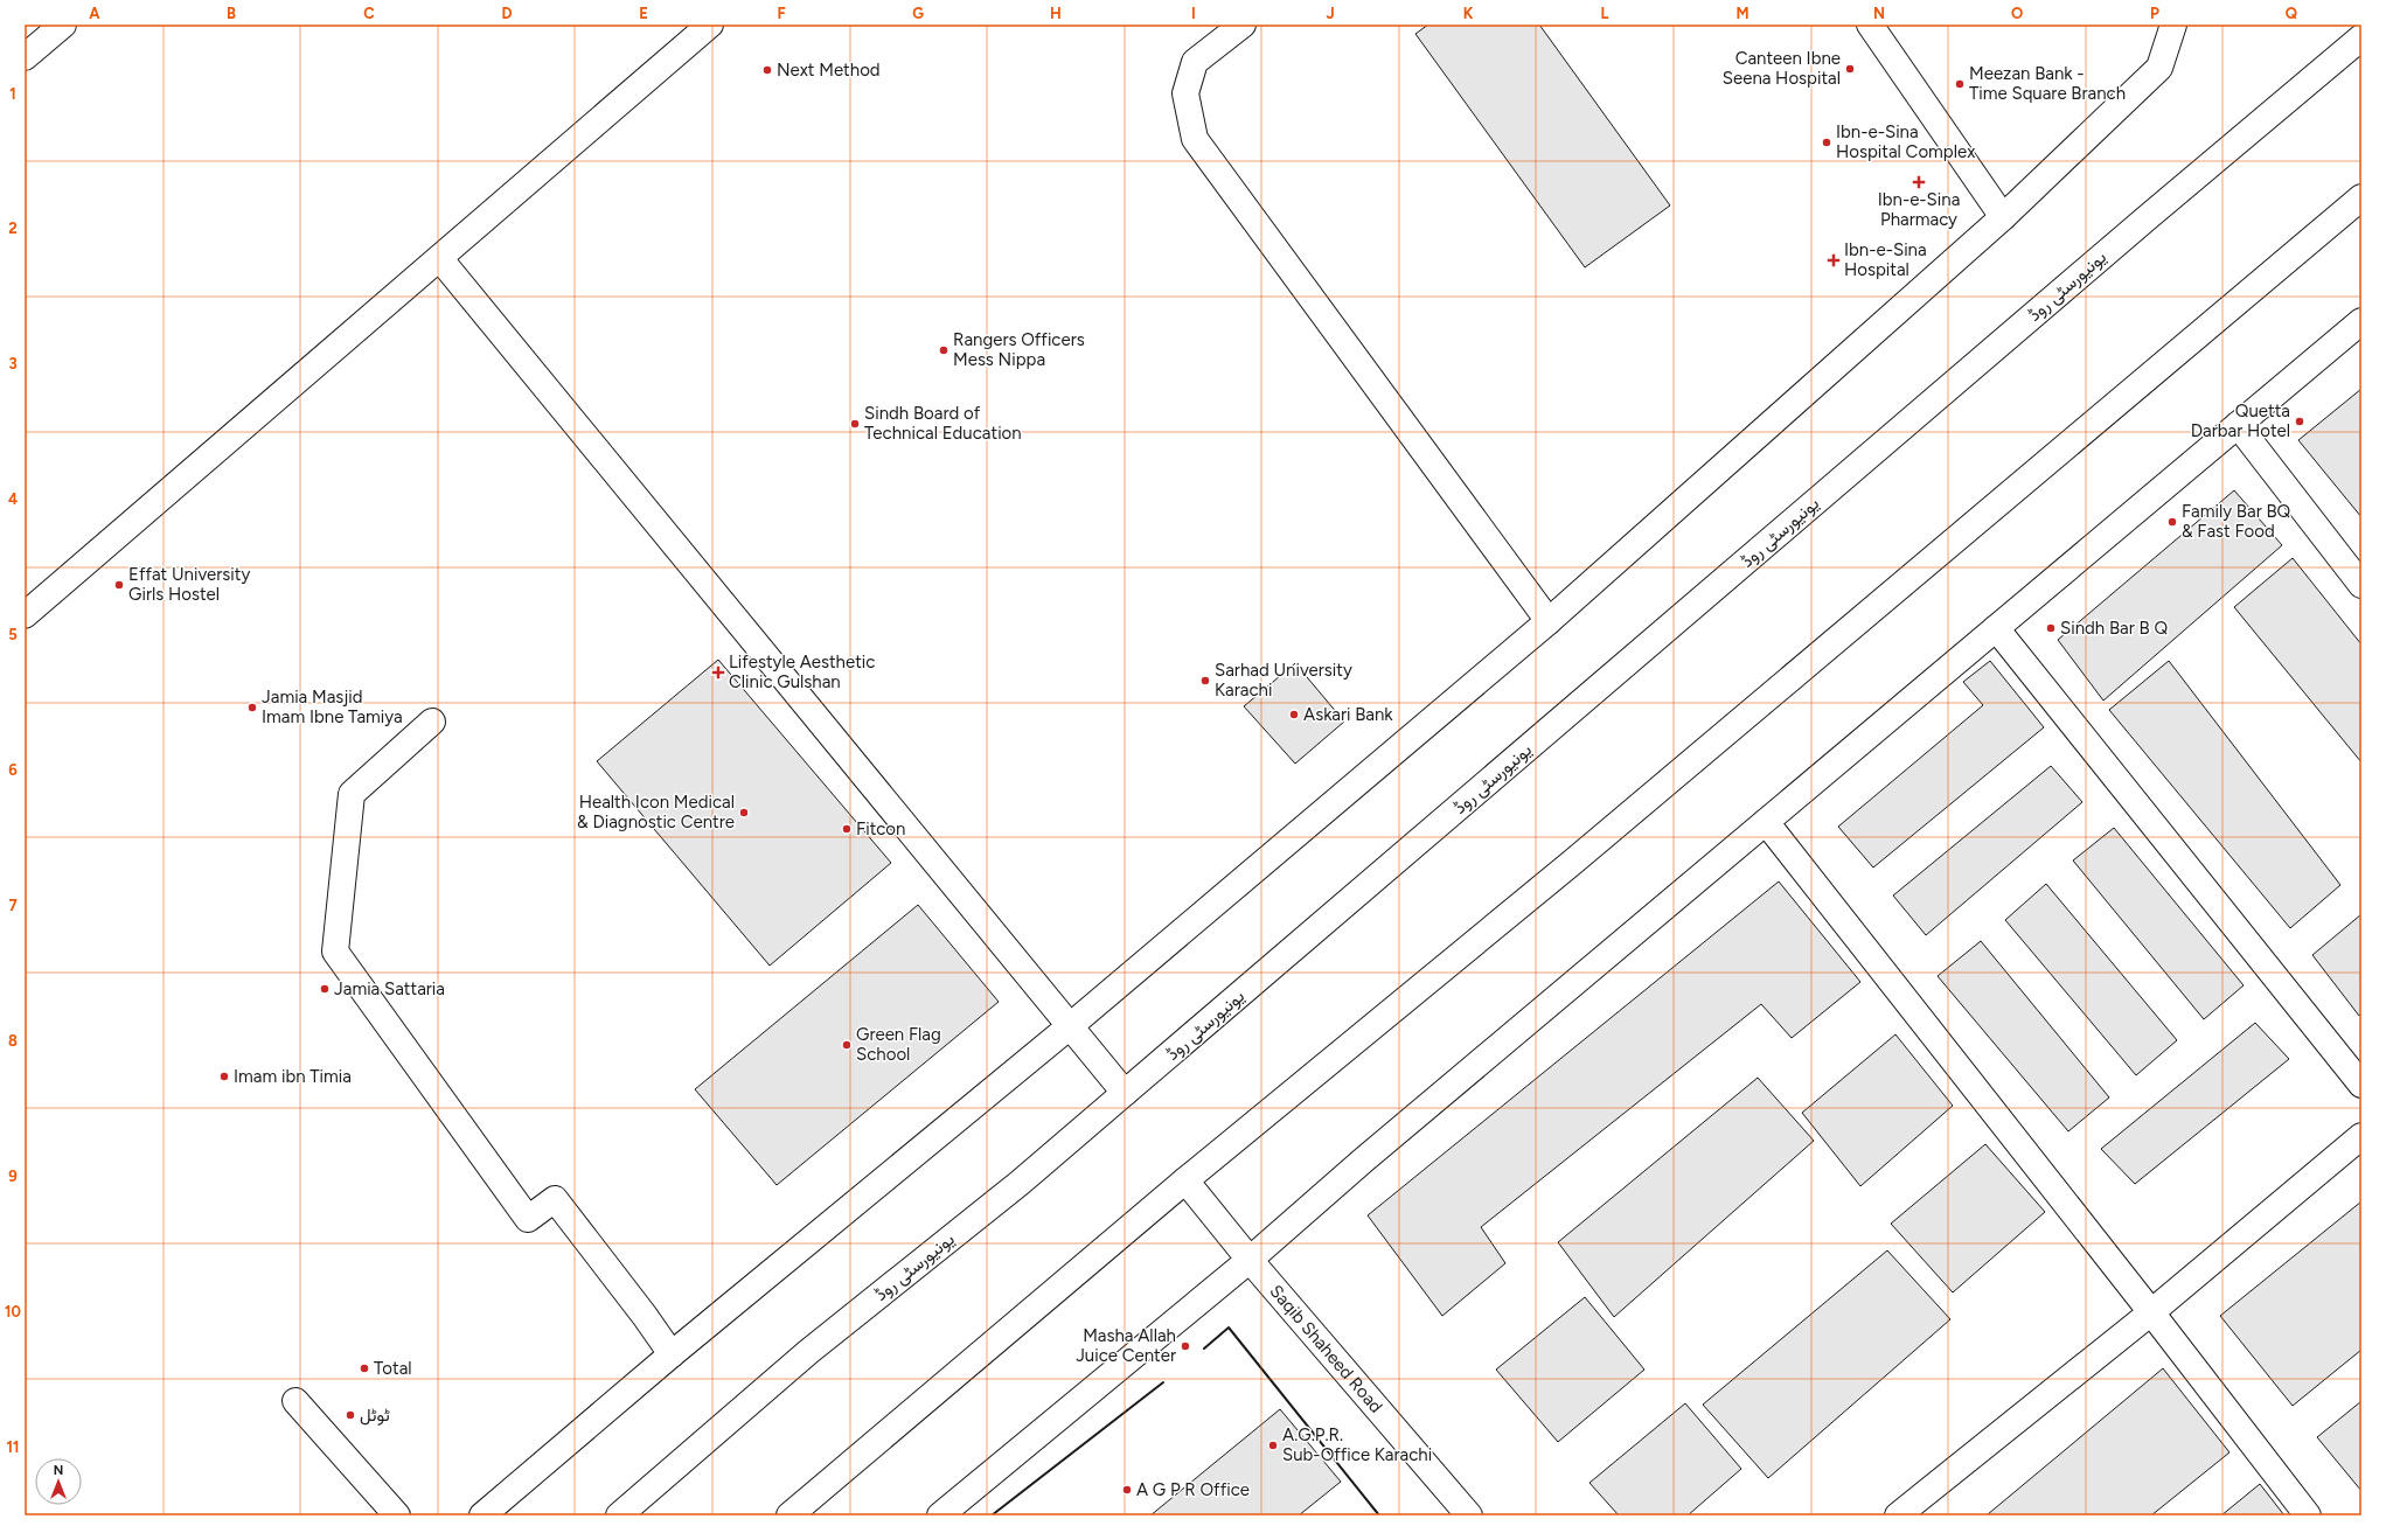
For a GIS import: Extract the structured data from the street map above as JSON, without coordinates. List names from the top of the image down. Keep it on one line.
{"streets":{"street":["یونیورسٹی روڈ","Saqib Shaheed Road"]},"places":{"other":["Canteen Ibne Seena Hospital","Next Method","Meezan Bank - Time Square Branch","Ibn-e-Sina Hospital Complex","Rangers Officers Mess Nippa","Quetta Darbar Hotel","Sindh Board of Technical Education","Family Bar BQ & Fast Food","Effat University Girls Hostel","Sindh Bar B Q","Sarhad University Karachi","Jamia Masjid Imam Ibne Tamiya","Askari Bank","Health Icon Medical & Diagnostic Centre","Fitcon","Jamia Sattaria","Green Flag School","Imam ibn Timia","Masha Allah Juice Center","Total","ٹوٹل","A.G.P.R. Sub-Office Karachi","A G P R Office"],"health":["Ibn-e-Sina Pharmacy","Ibn-e-Sina Hospital","Lifestyle Aesthetic Clinic Gulshan"]},"north":"top","grid":{"columns":["A","B","C","D","E","F","G","H","I","J","K","L","M","N","O","P","Q"],"rows":["1","2","3","4","5","6","7","8","9","10","11"]}}
